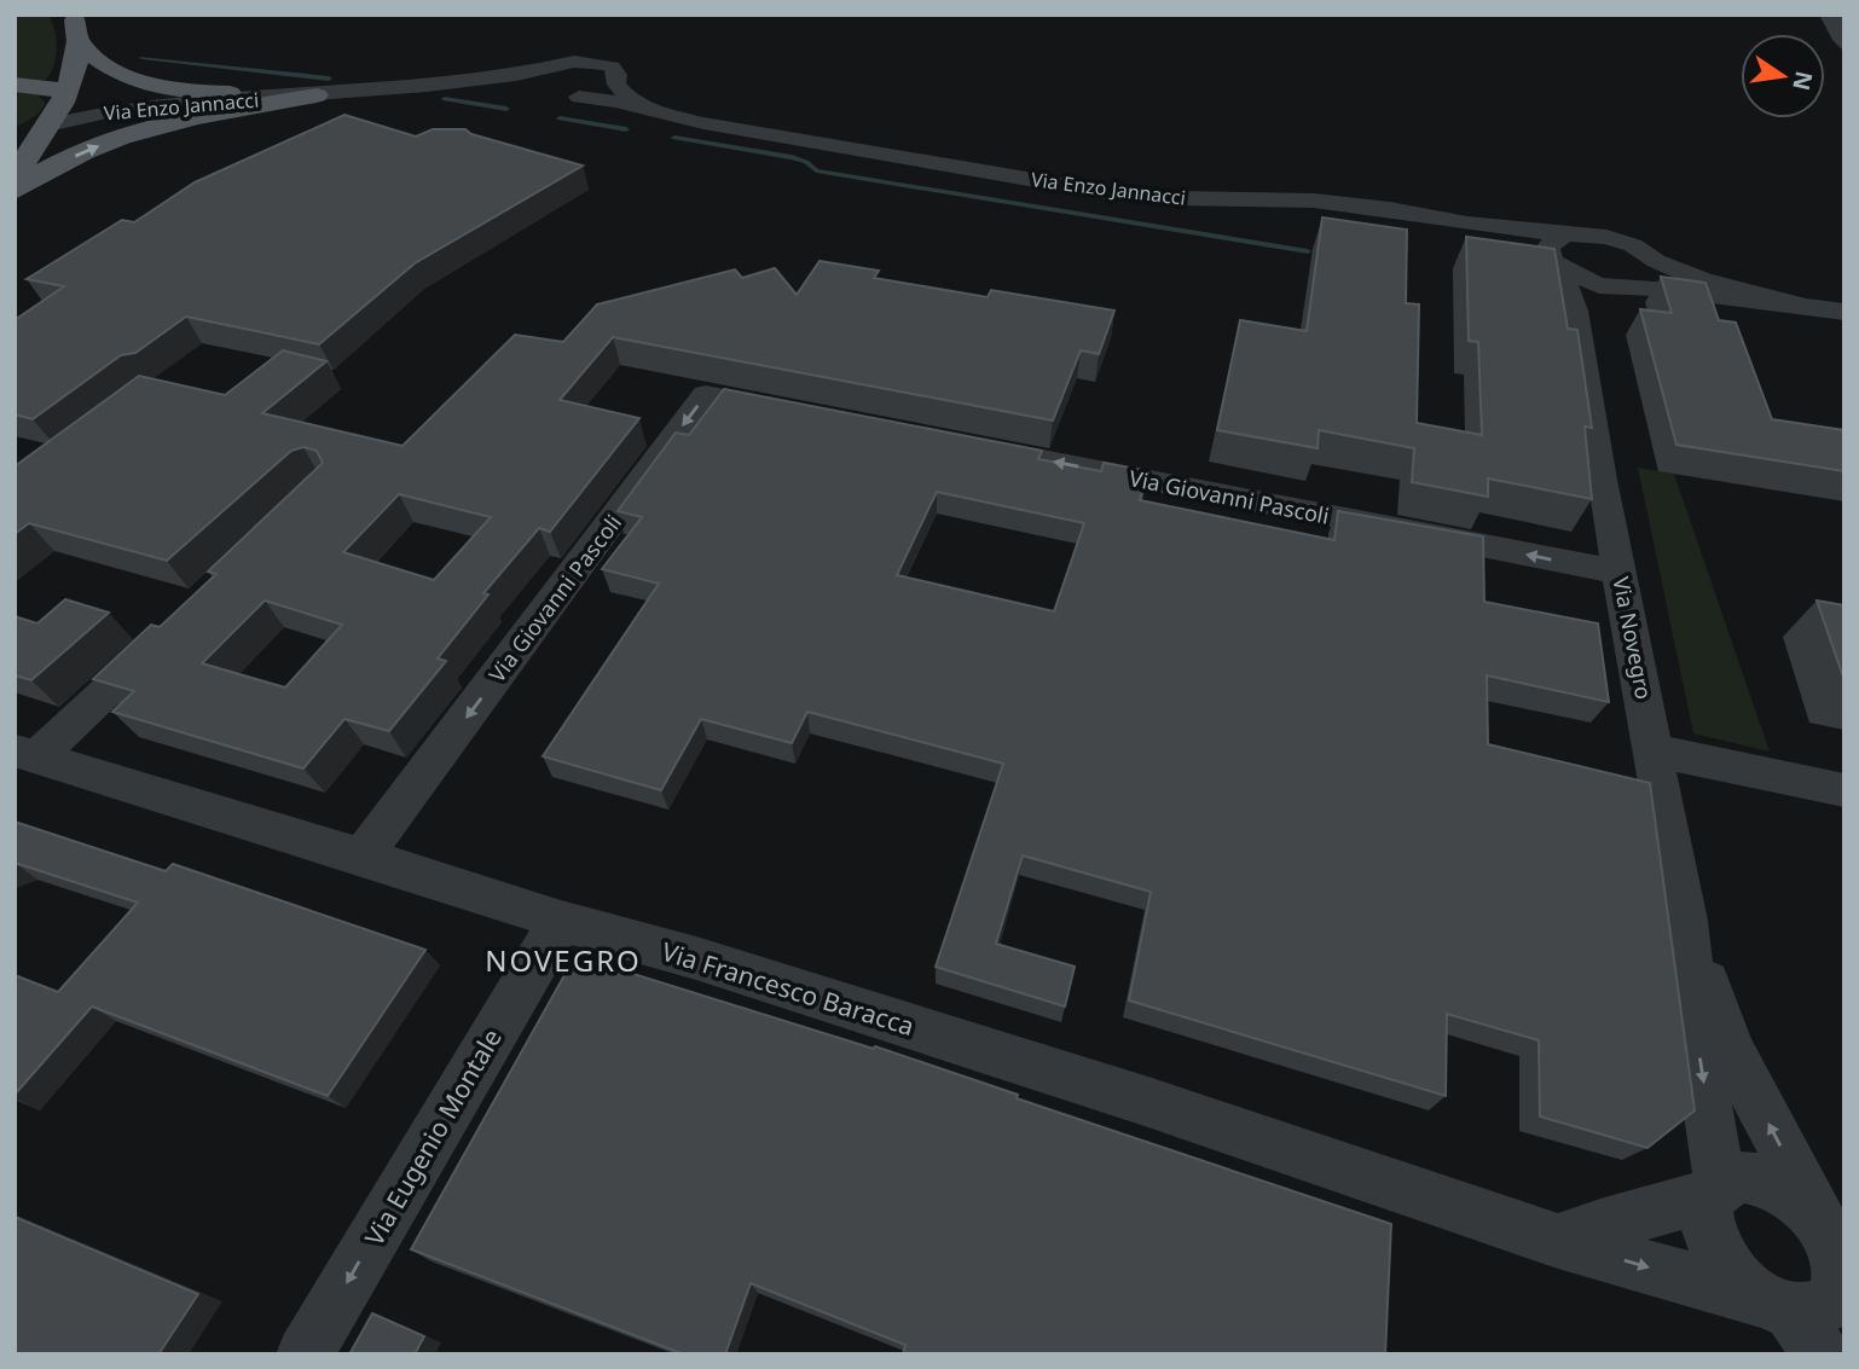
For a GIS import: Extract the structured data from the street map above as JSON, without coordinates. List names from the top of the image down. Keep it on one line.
{"streets":{"street":["Via Enzo Jannacci","Via Giovanni Pascoli","Via Novegro","Via Francesco Baracca","Via Eugenio Montale"]},"crossings":[["Via Giovanni Pascoli","Via Novegro"],["Via Giovanni Pascoli","Via Francesco Baracca"],["Via Novegro","Via Francesco Baracca"],["Via Francesco Baracca","Via Eugenio Montale"]],"one_way":["Via Giovanni Pascoli","Via Eugenio Montale"],"districts":["NOVEGRO"],"north":"right"}
